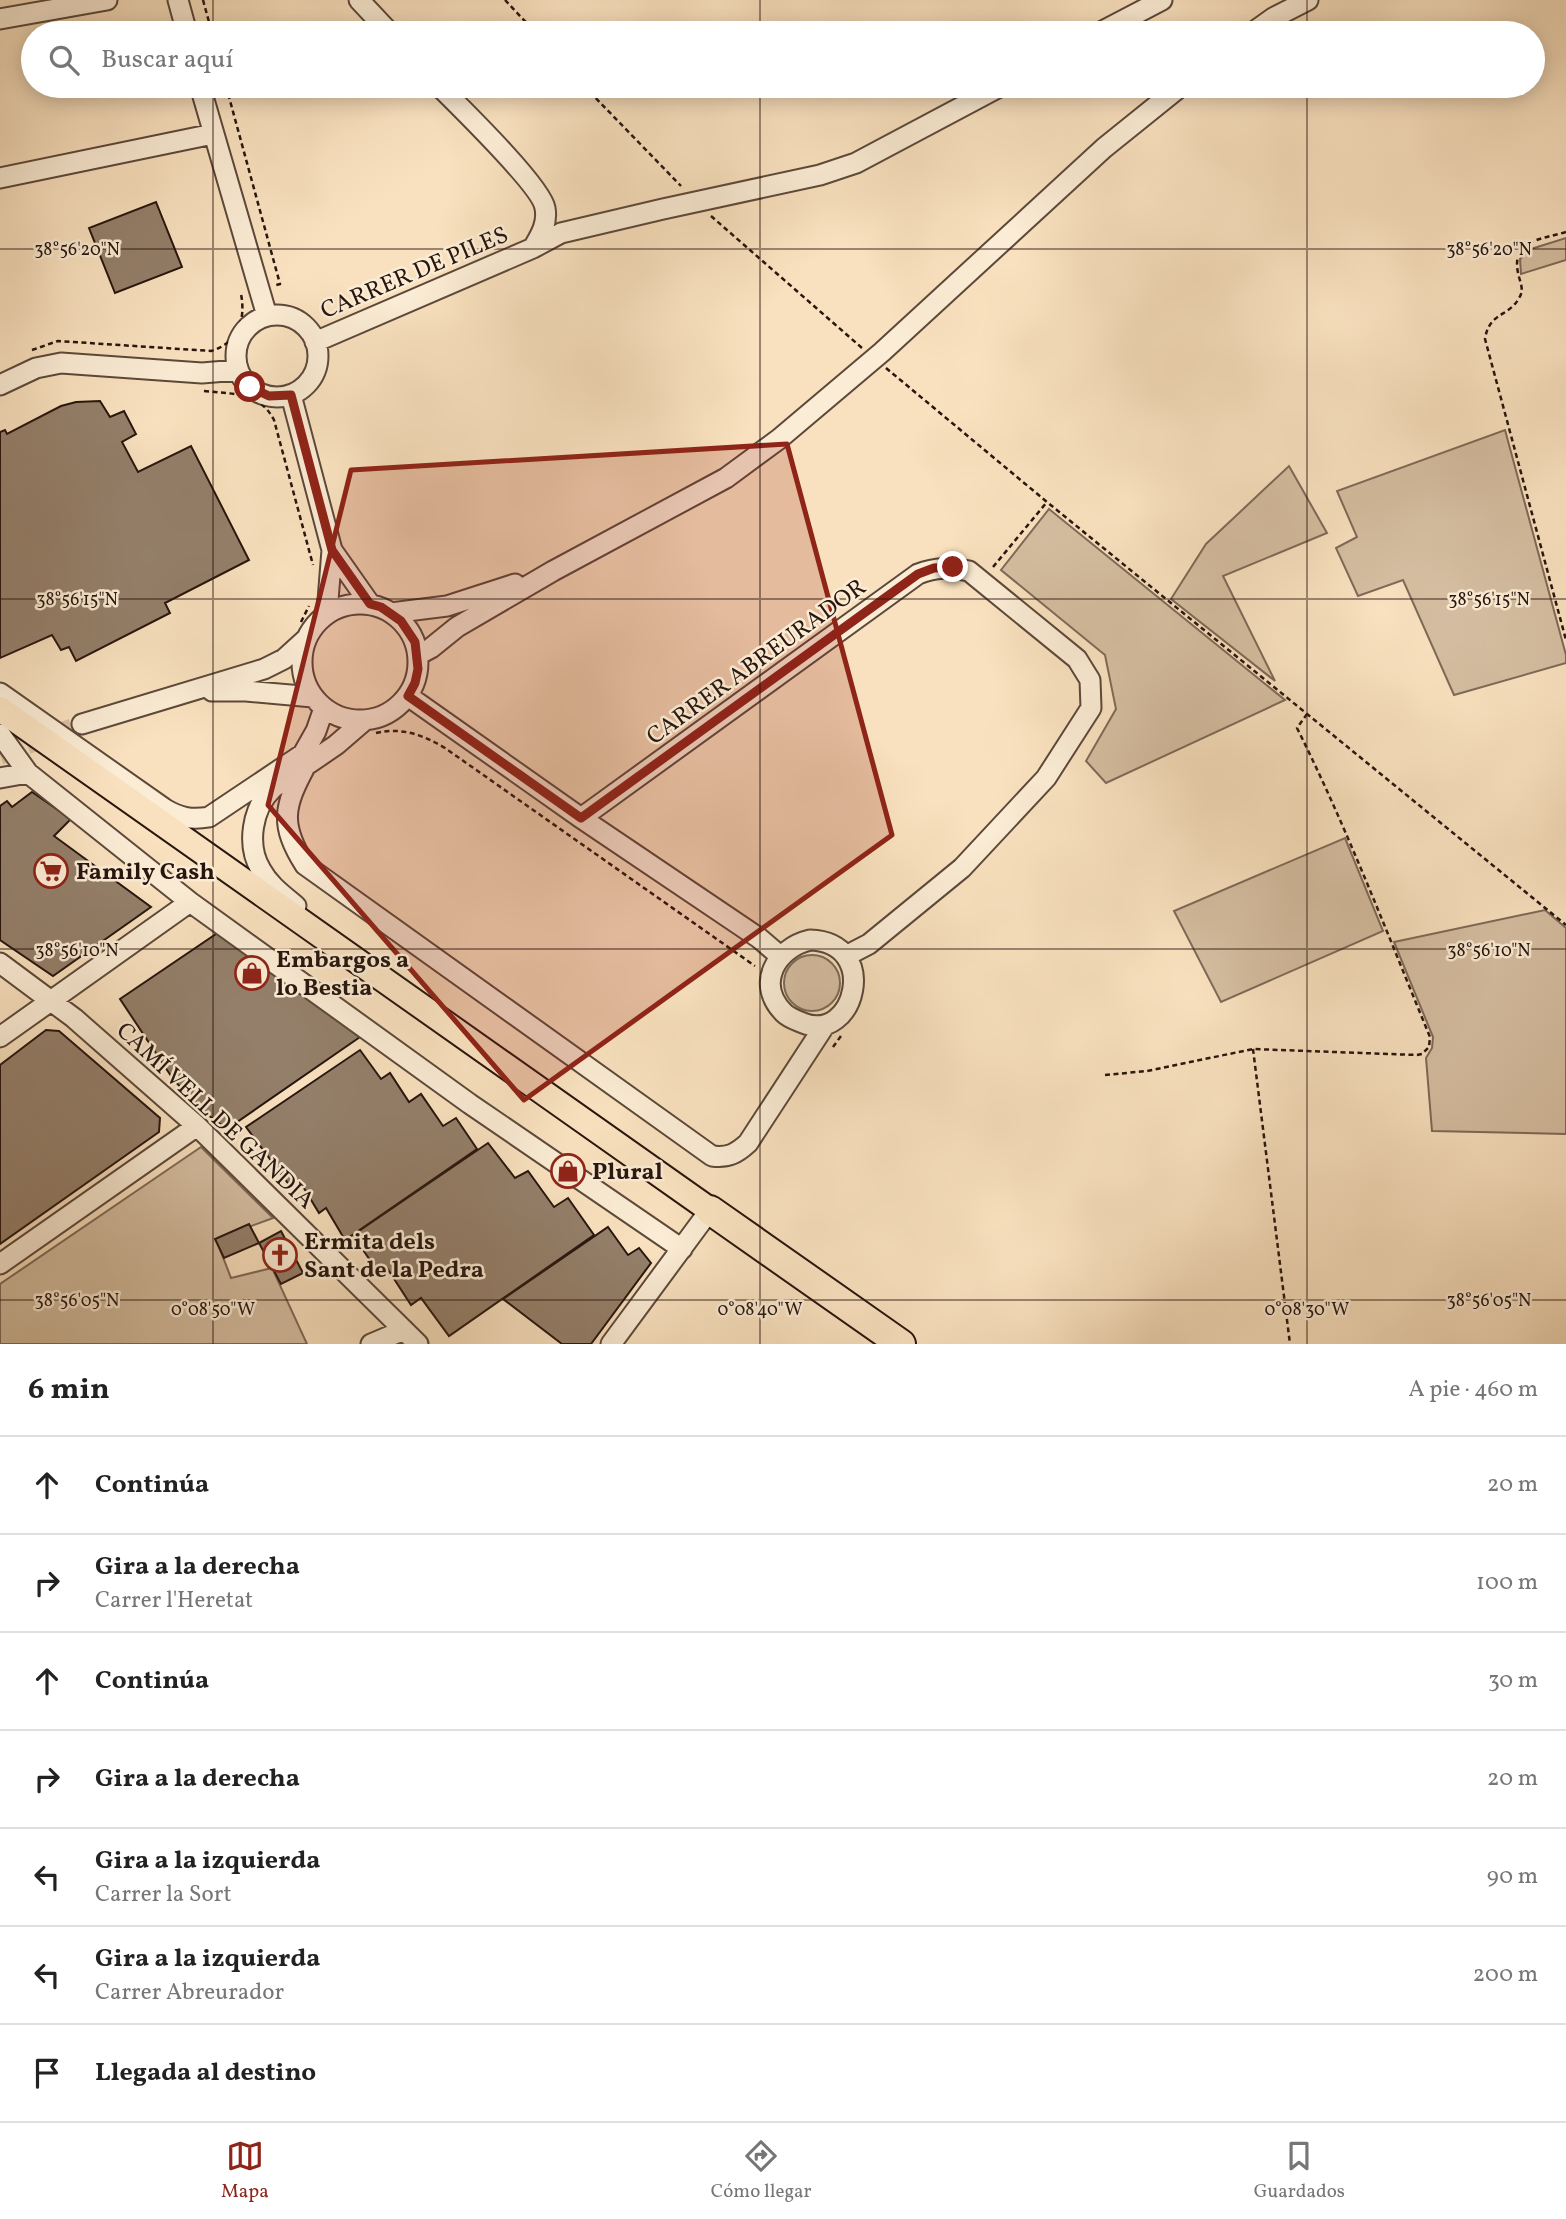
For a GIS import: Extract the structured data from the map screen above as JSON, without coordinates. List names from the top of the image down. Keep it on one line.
{"streets":{"street":["CARRER DE PILES","CARRER ABREURADOR","CAMÍ VELL DE GANDIA"]},"places":{"supermarket":["Family Cash"],"shop":["Embargos a lo Bestia","Plural"],"church":["Ermita dels Sant de la Pedra"]},"page":{"search":"Buscar aquí","heading":["6 min","A pie · 460 m"],"list":[["Continúa","20 m"],["Gira a la derecha","Carrer l'Heretat","100 m"],["Continúa","30 m"],["Gira a la derecha","20 m"],["Gira a la izquierda","Carrer la Sort","90 m"],["Gira a la izquierda","Carrer Abreurador","200 m"],"Llegada al destino"],"nav":["Mapa","Cómo llegar","Guardados"]},"coordinates":["38°56'20\"N","38°56'15\"N","38°56'10\"N","38°56'05\"N","0°08'50\"W","0°08'40\"W","0°08'30\"W"]}
